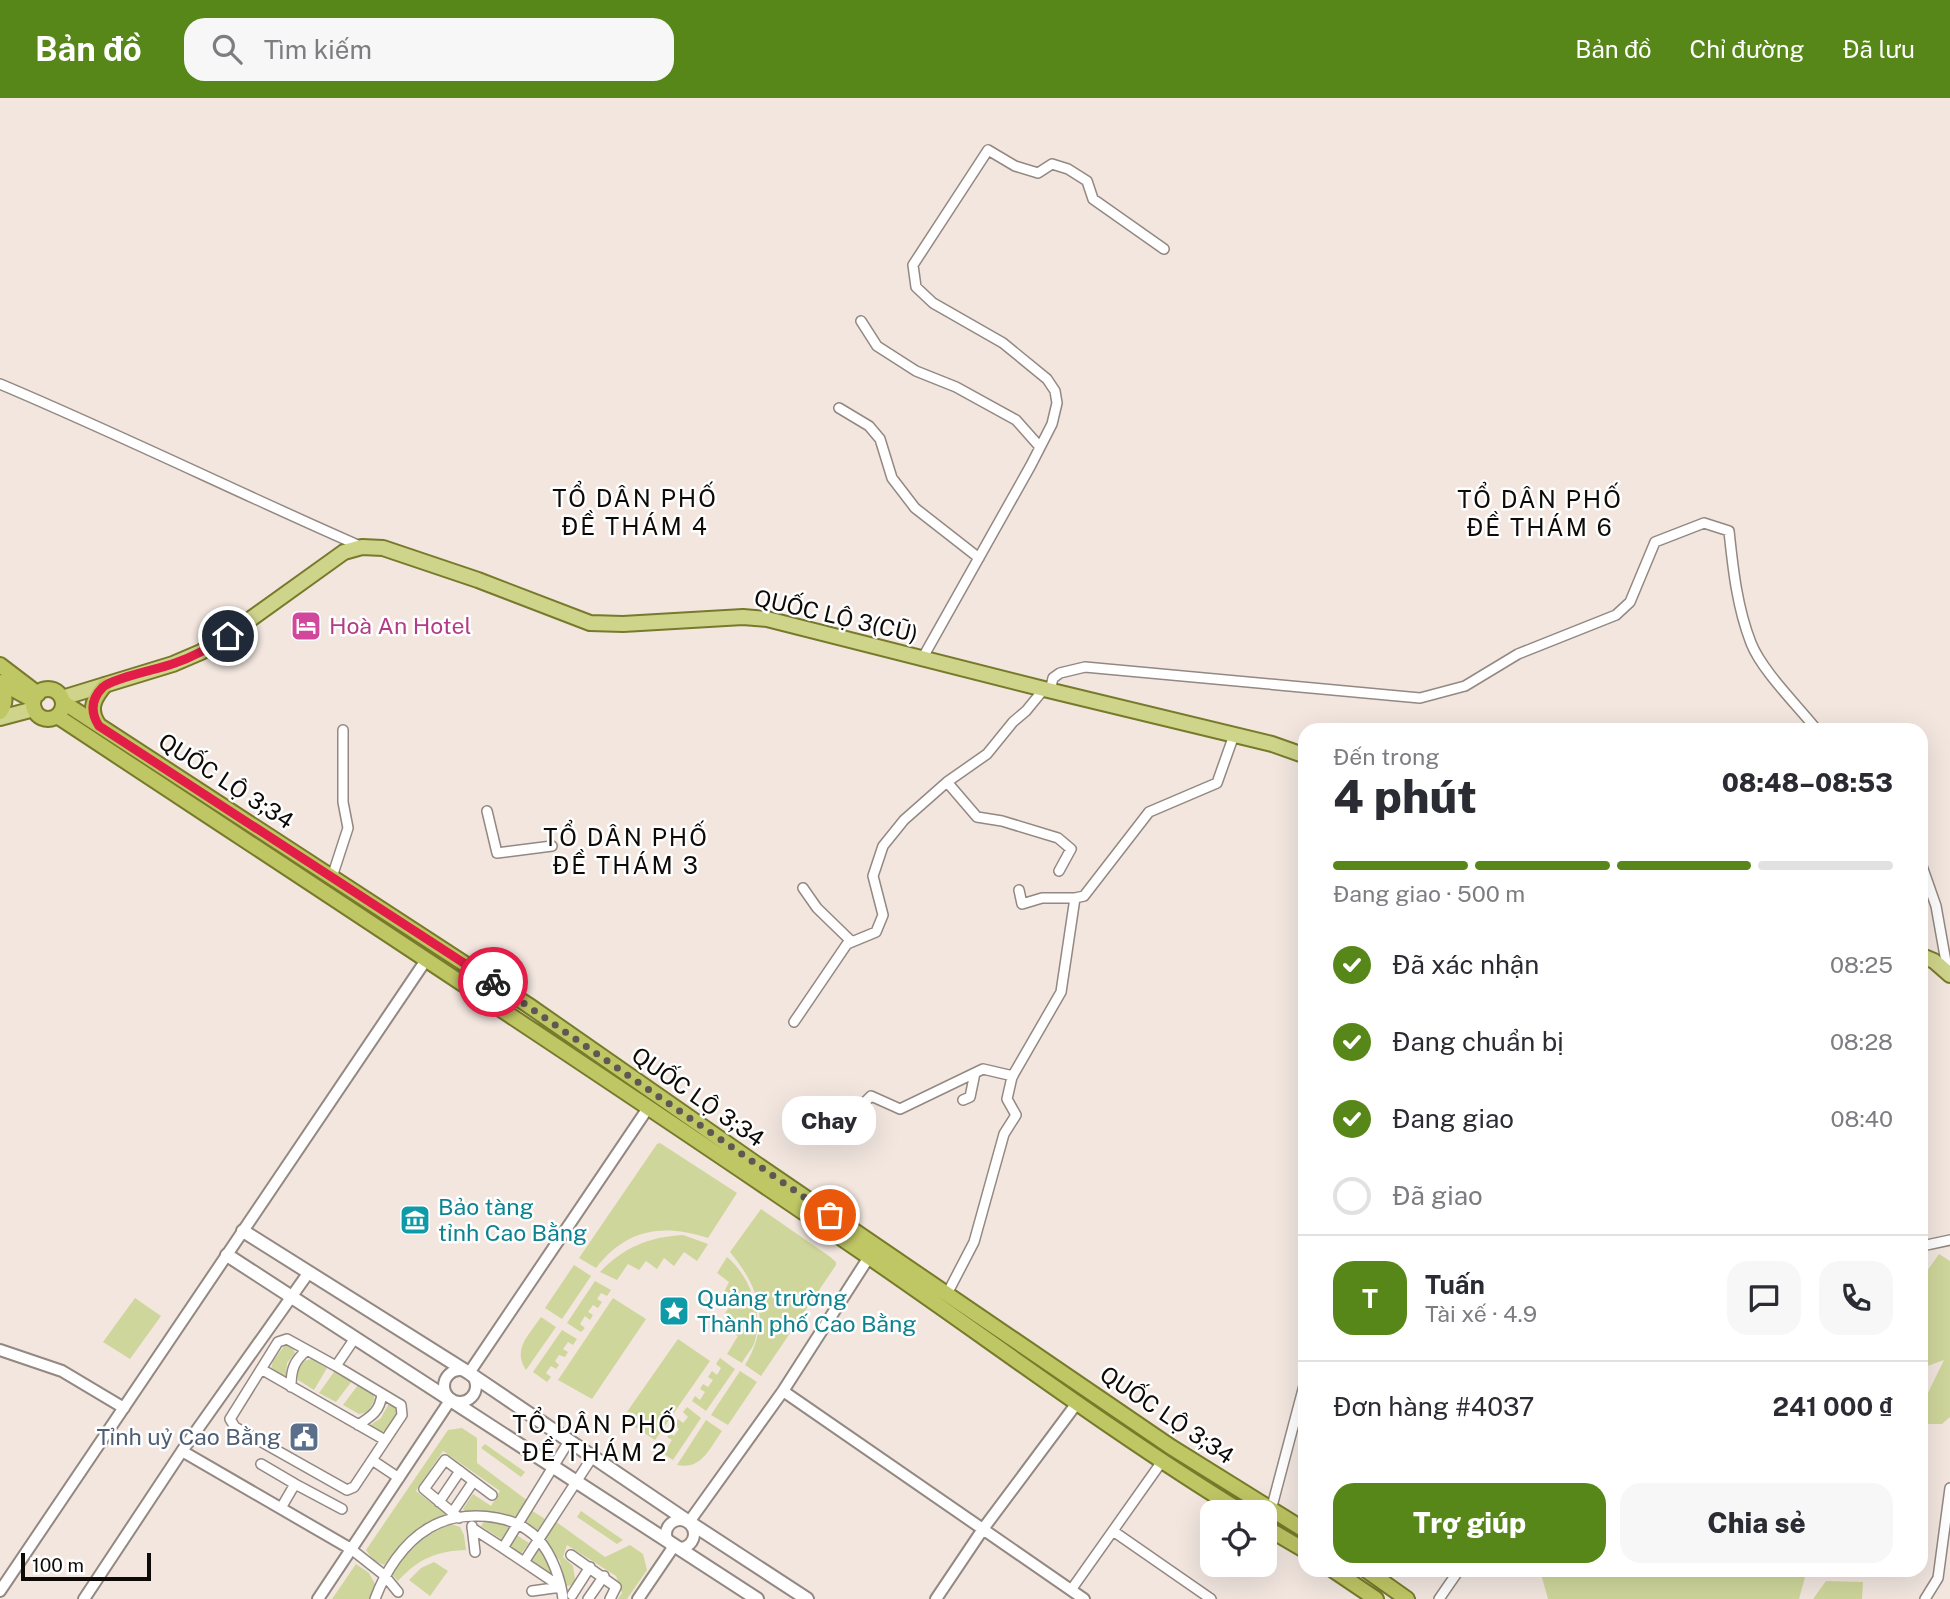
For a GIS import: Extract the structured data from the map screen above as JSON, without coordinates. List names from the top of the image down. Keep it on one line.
{"streets":{"highway":["QUỐC LỘ 3;34"],"main road":["QUỐC LỘ 3(CŨ)"]},"districts":["TỔ DÂN PHỐ ĐỀ THÁM 4","TỔ DÂN PHỐ ĐỀ THÁM 6","TỔ DÂN PHỐ ĐỀ THÁM 3","TỔ DÂN PHỐ ĐỀ THÁM 2"],"places":{"hotel":["Hoà An Hotel"],"other":["Chay"],"museum":["Bảo tàng tỉnh Cao Bằng"],"place":["Quảng trường Thành phố Cao Bằng"],"public building":["Tỉnh uỷ Cao Bằng"]},"scale_bar":"100 m","page":{"header":"Bản đồ","search":"Tìm kiếm","nav":["Bản đồ","Chỉ đường","Đã lưu"],"heading":["4 phút","Đến trong","08:48–08:53"],"panel":["Tuấn","Tài xế · 4.9","Đơn hàng #4037","241 000 ₫"],"bar":"Đang giao · 500 m","list":[["Đã xác nhận","08:25"],["Đang chuẩn bị","08:28"],["Đang giao","08:40"],"Đã giao"],"bubble":"Chay","round":"T","buttons":["Trợ giúp","Chia sẻ"],"scale":"100 m"}}
